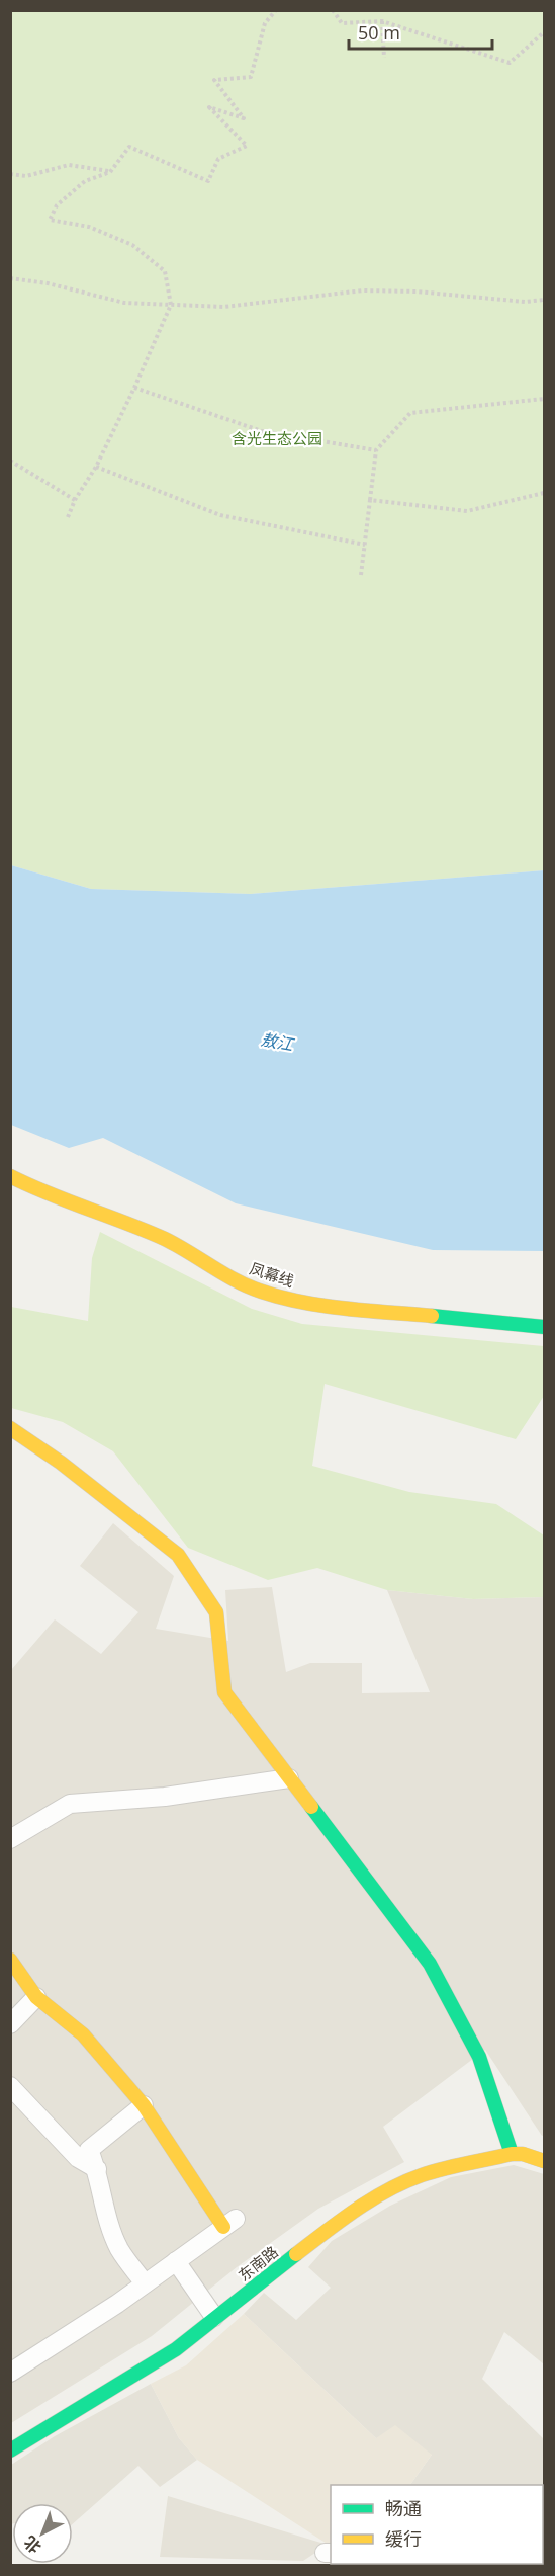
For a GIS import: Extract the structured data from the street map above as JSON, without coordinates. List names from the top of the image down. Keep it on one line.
{"streets":{"street":["凤幕线","东南路"]},"water":["敖江"],"parks":["含光生态公园"],"legend":["畅通","缓行"],"scale_bar":"50 m","north":"bottom left"}
